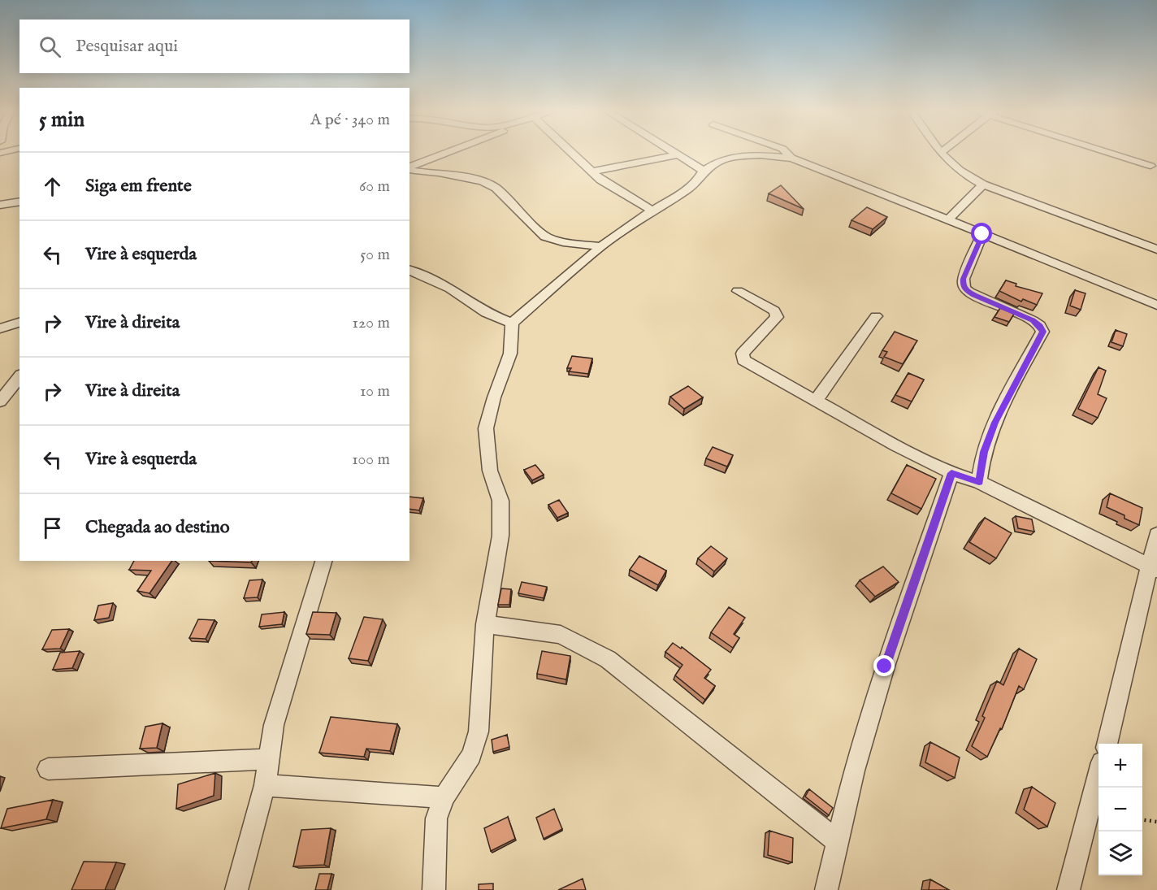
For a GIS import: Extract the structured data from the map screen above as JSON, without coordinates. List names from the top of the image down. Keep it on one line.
{"page":{"search":"Pesquisar aqui","heading":["5 min","A pé · 340 m"],"list":[["Siga em frente","60 m"],["Vire à esquerda","50 m"],["Vire à direita","120 m"],["Vire à direita","10 m"],["Vire à esquerda","100 m"],"Chegada ao destino"],"map_buttons":["+","−"]}}
